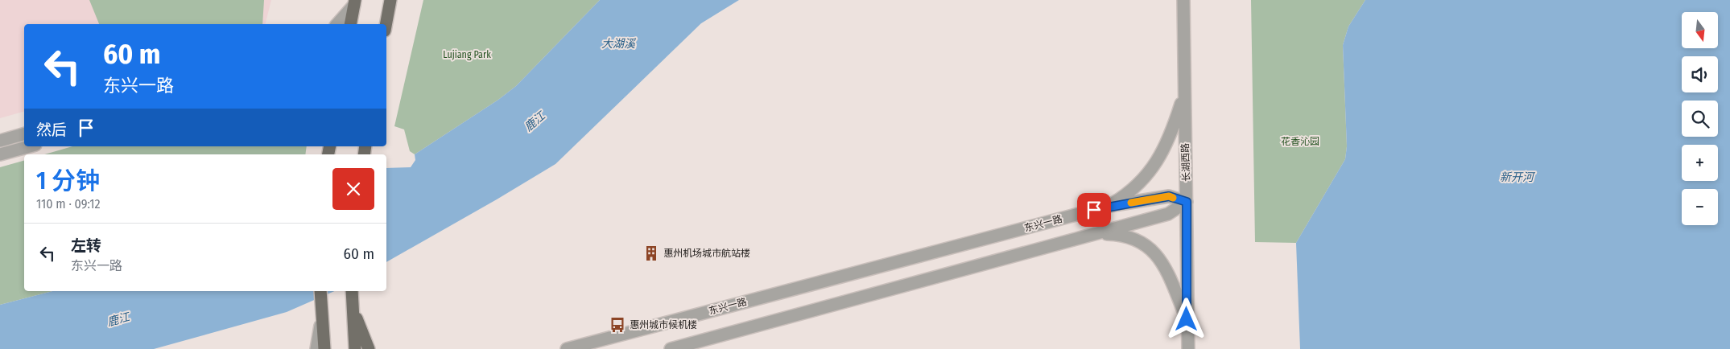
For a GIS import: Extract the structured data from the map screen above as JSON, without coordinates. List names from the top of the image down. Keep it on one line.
{"streets":{"street":["长湖西路","东兴一路"]},"crossings":[["长湖西路","东兴一路"]],"water":["大湖溪","鹿江","新开河"],"parks":["Lujiang Park","花香沁园"],"places":{"building":["惠州机场城市航站楼"],"bus stop":["惠州城市候机楼"]},"north":"bottom","page":{"map_buttons":["+","−"],"turn":["60 m","东兴一路"],"then":"然后","heading":["1 分钟","110 m · 09:12"],"list":[{"name":"左转","note":"东兴一路","value":"60 m"}]}}
